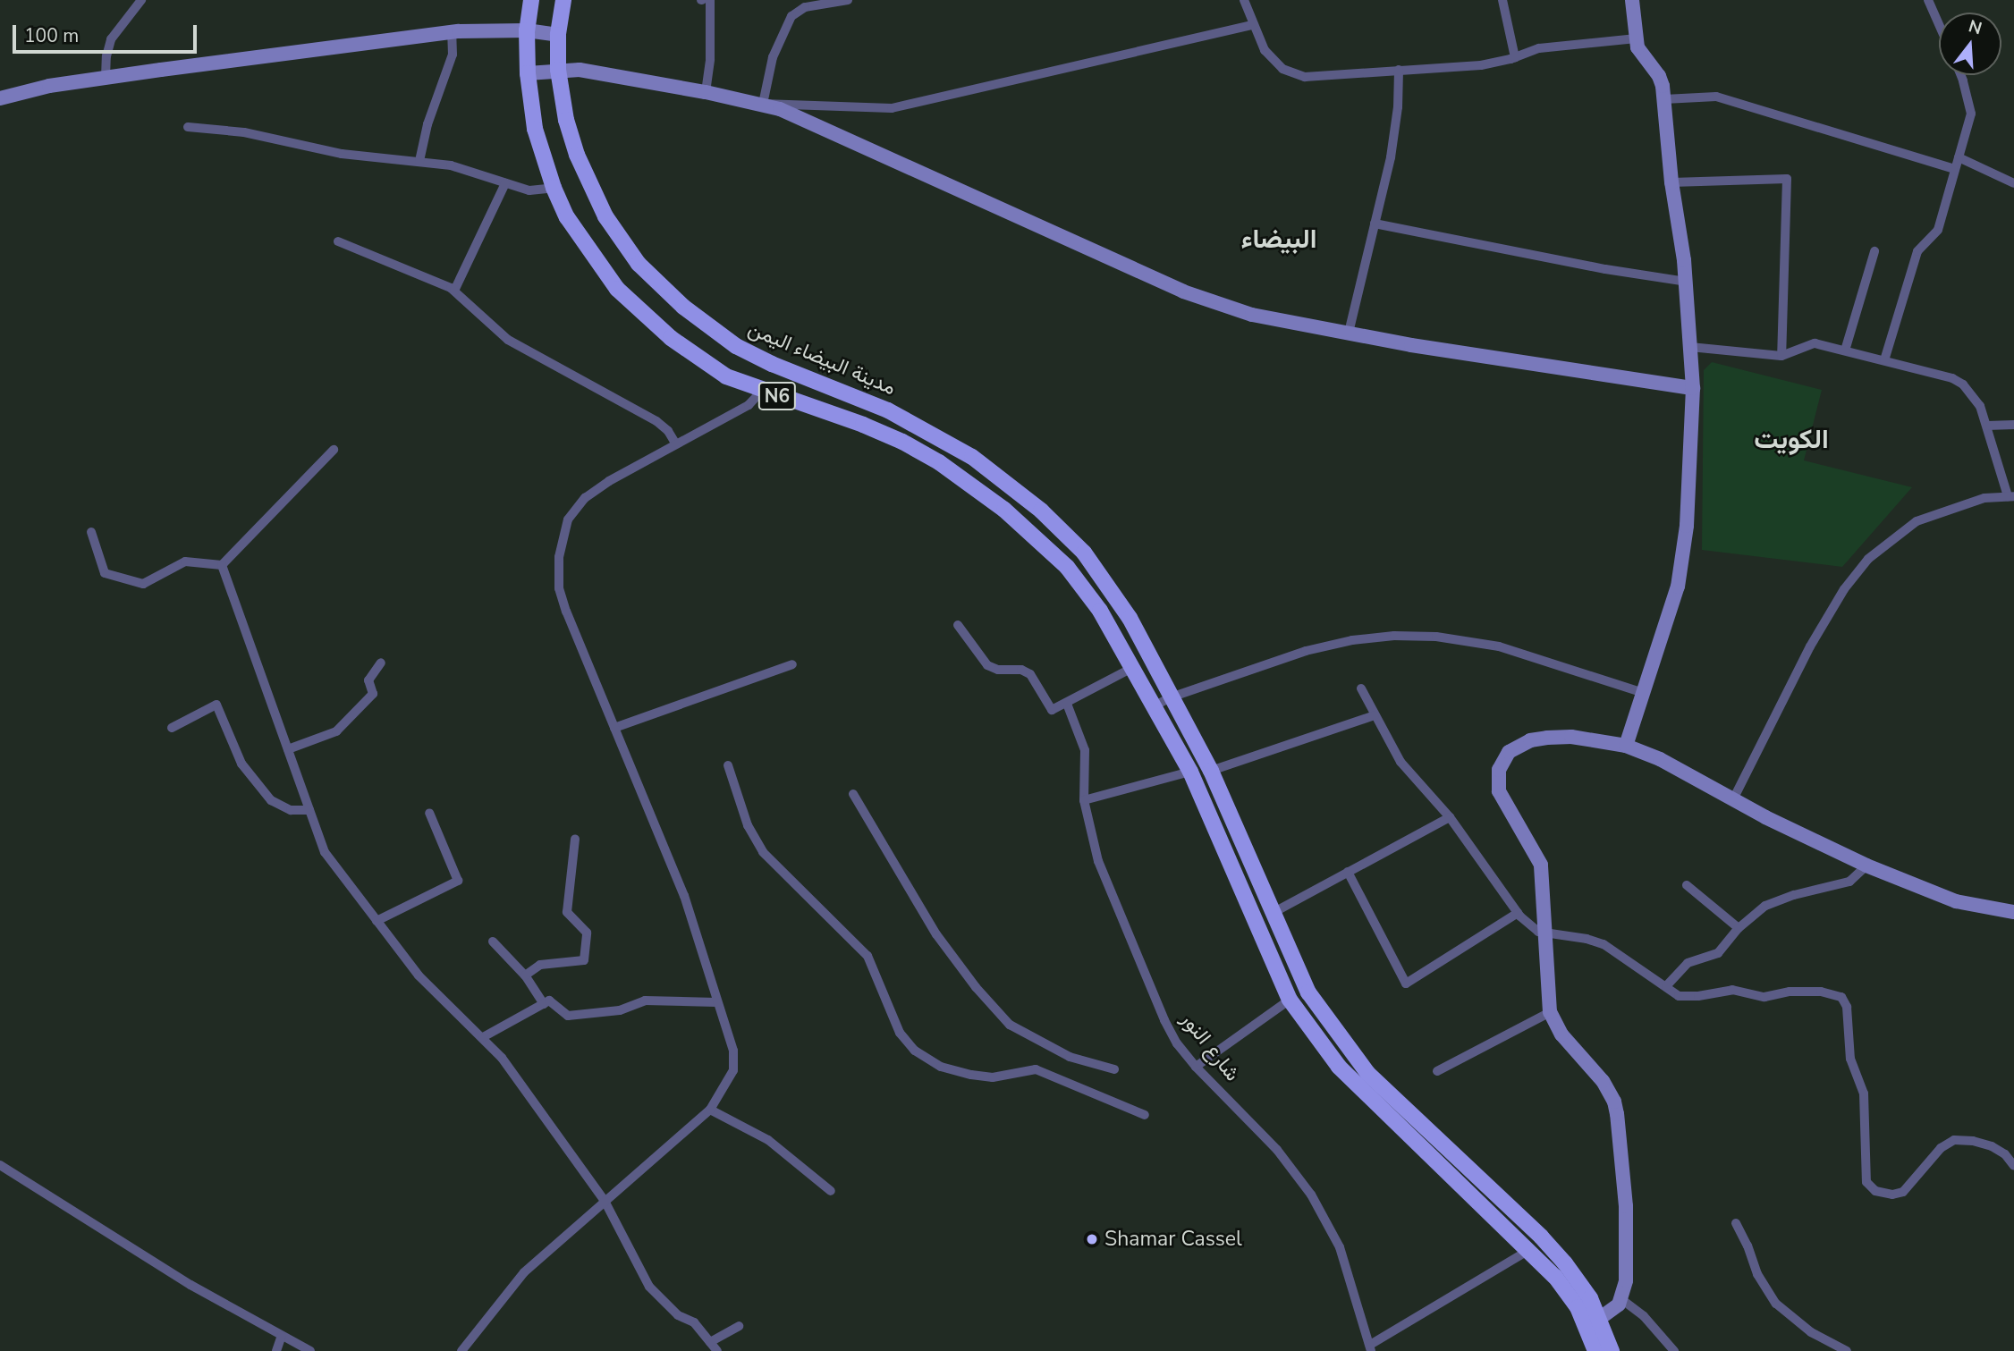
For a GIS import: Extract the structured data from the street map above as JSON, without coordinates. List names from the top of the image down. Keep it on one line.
{"streets":{"main road":["مدينة البيضاء اليمن","N6"],"street":["شارع النور"]},"districts":["البيضاء","الكويت"],"places":["Shamar Cassel"],"scale_bar":"100 m","north":"top"}
